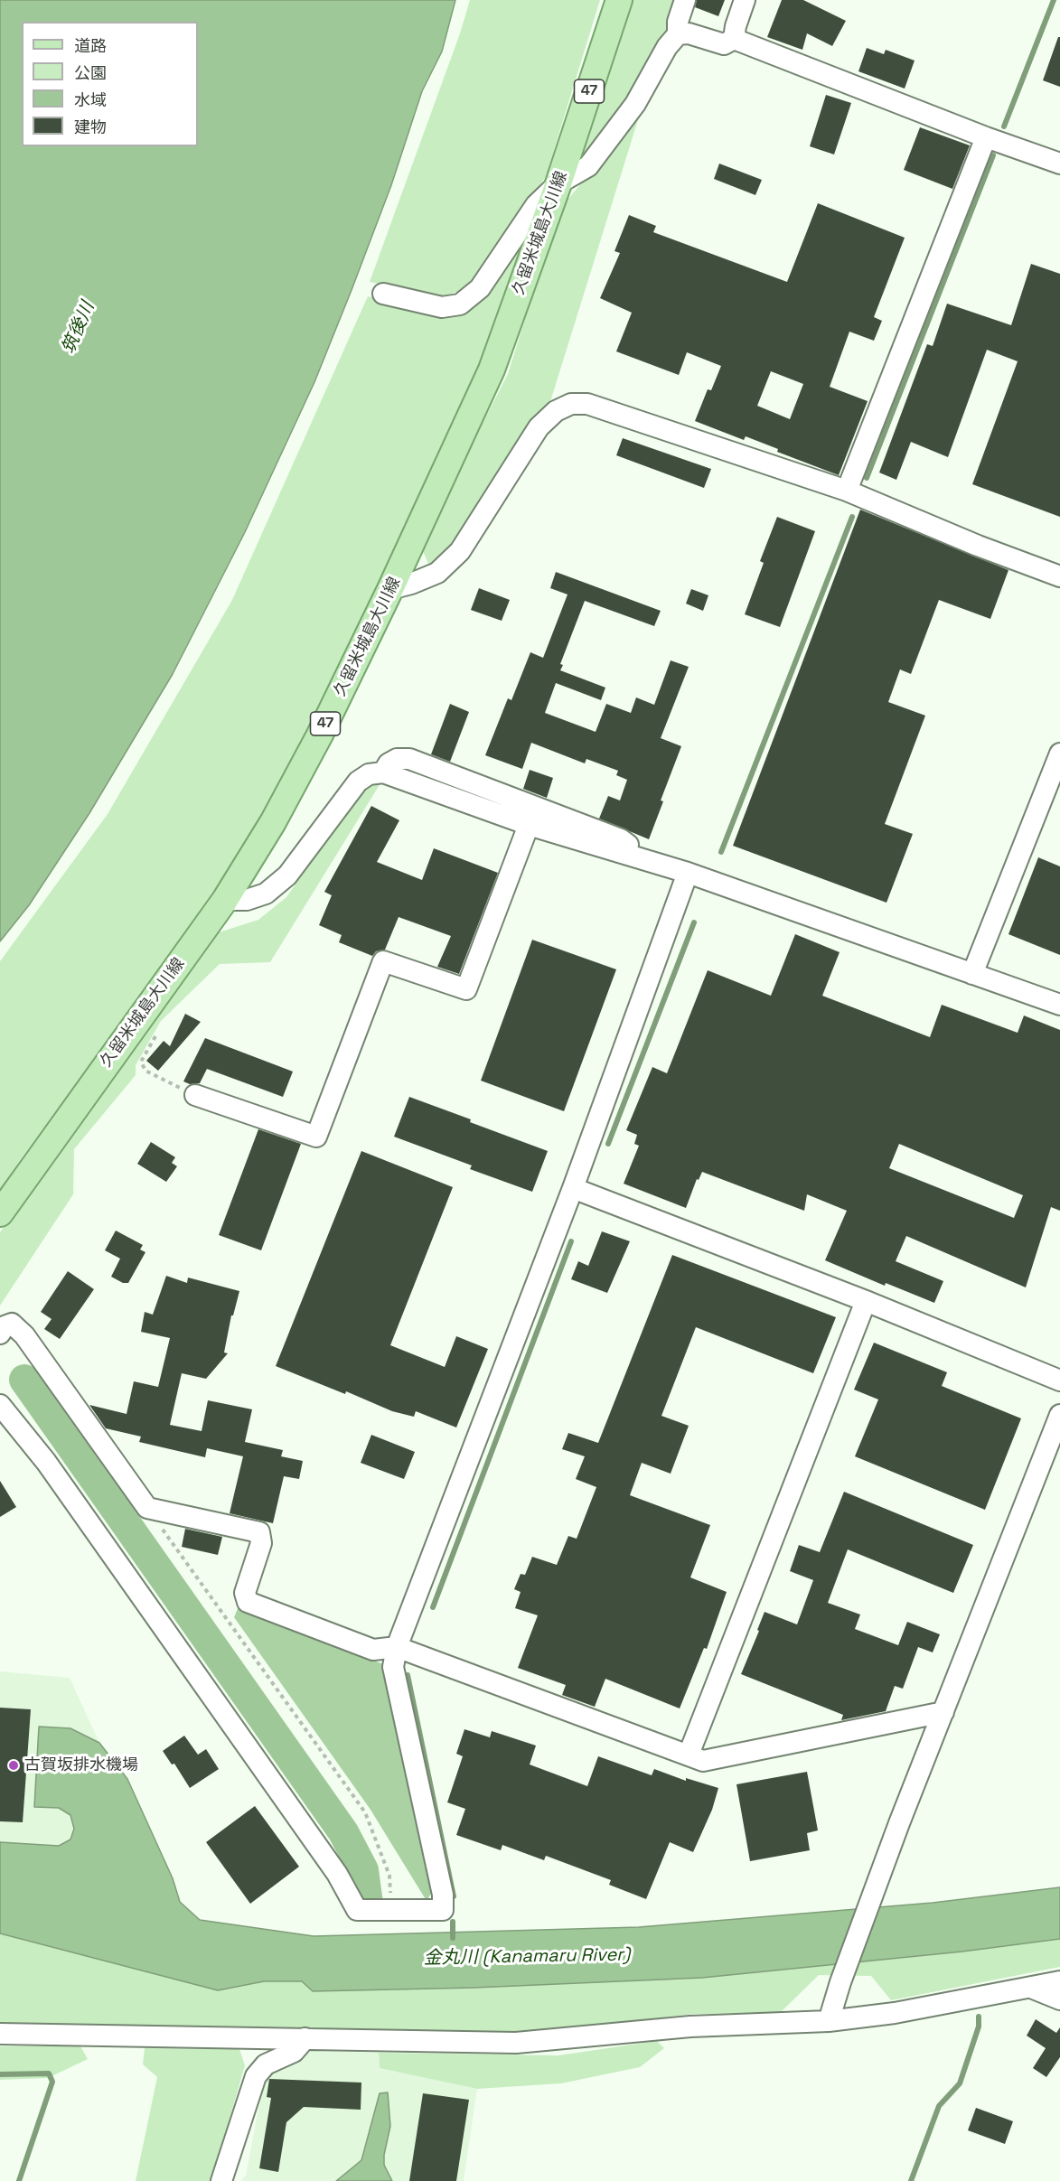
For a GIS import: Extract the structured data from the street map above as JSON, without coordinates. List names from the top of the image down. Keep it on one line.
{"streets":{"main road":["47","久留米城島大川線"]},"water":["筑後川","金丸川 (Kanamaru River)"],"places":["古賀坂排水機場"],"legend":["道路","公園","水域","建物"]}
